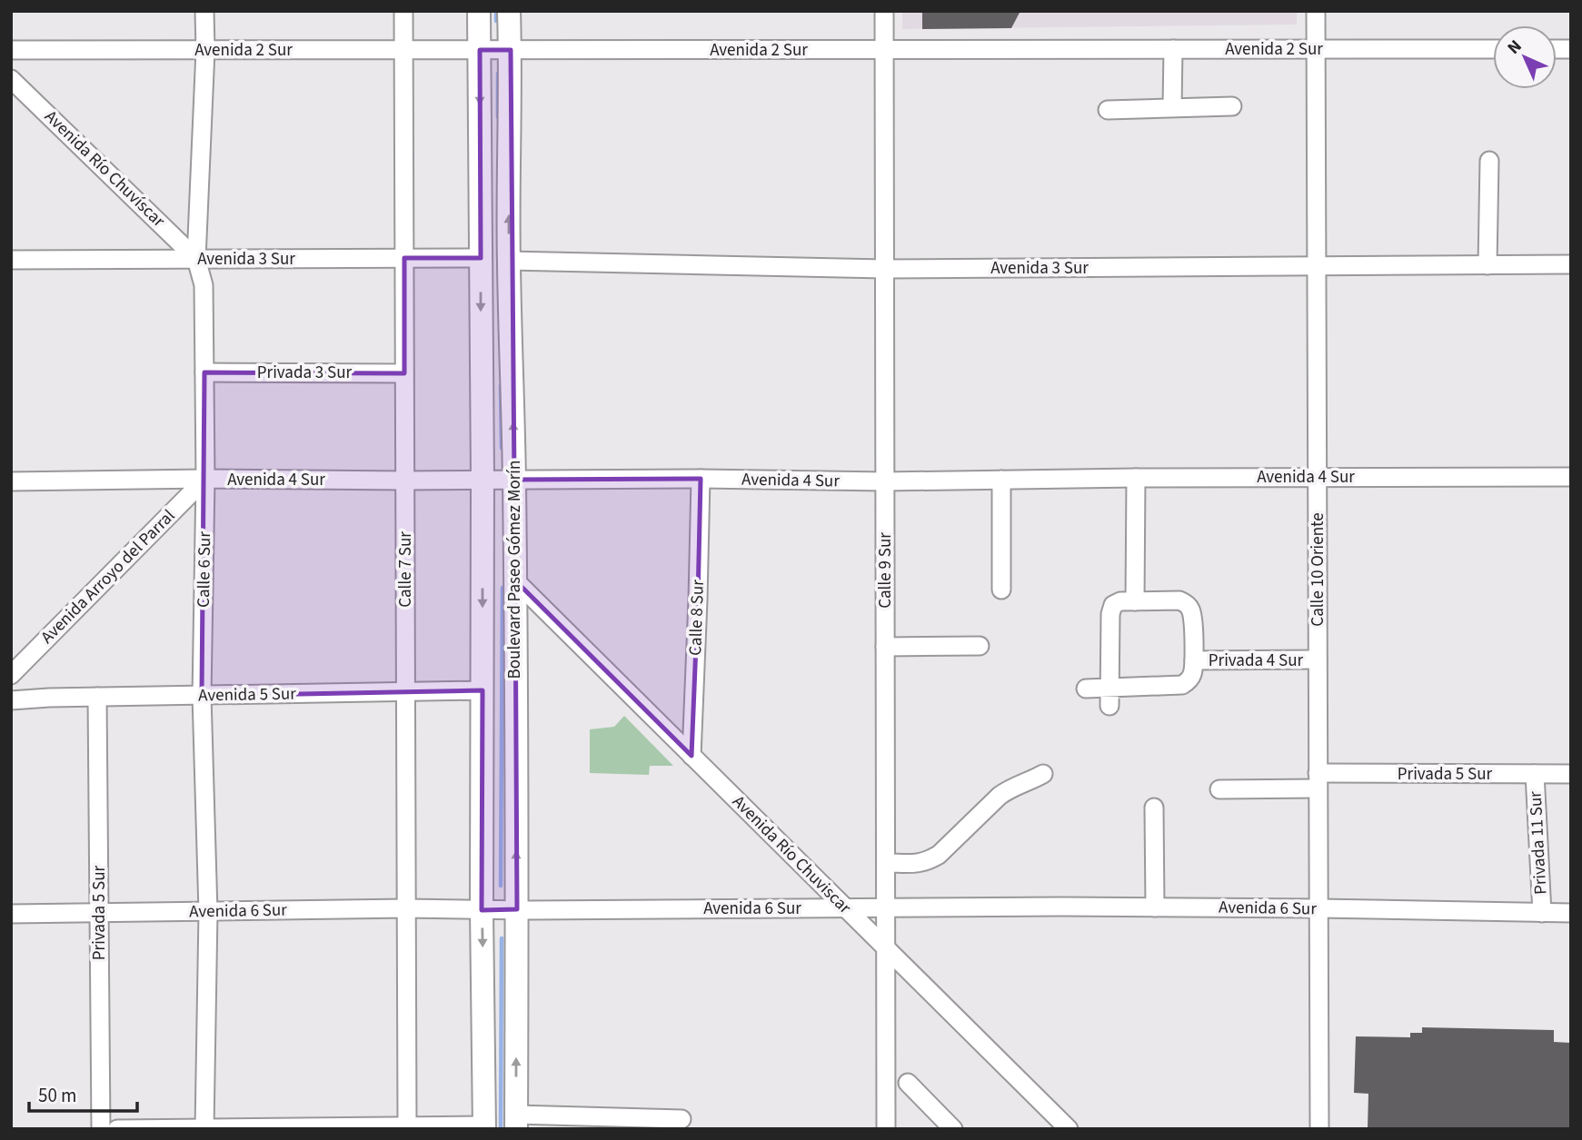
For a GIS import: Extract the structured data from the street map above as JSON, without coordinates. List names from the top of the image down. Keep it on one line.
{"streets":{"main road":["Boulevard Paseo Gómez Morín"],"street":["Avenida 2 Sur","Avenida Río Chuvíscar","Avenida 3 Sur","Privada 3 Sur","Avenida 4 Sur","Calle 6 Sur","Calle 7 Sur","Calle 10 Oriente","Calle 9 Sur","Avenida Arroyo del Parral","Calle 8 Sur","Privada 4 Sur","Avenida 5 Sur","Privada 5 Sur","Privada 11 Sur","Avenida Río Chuviscar","Avenida 6 Sur"]},"crossings":[["Avenida 2 Sur","Calle 6 Sur"],["Avenida 2 Sur","Calle 7 Sur"],["Avenida 2 Sur","Boulevard Paseo Gómez Morín"],["Avenida 2 Sur","Calle 10 Oriente"],["Avenida 2 Sur","Calle 9 Sur"],["Avenida Río Chuvíscar","Avenida 3 Sur"],["Avenida Río Chuvíscar","Calle 6 Sur"],["Avenida 3 Sur","Calle 6 Sur"],["Avenida 3 Sur","Calle 7 Sur"],["Avenida 3 Sur","Boulevard Paseo Gómez Morín"],["Avenida 3 Sur","Calle 10 Oriente"],["Avenida 3 Sur","Calle 9 Sur"],["Privada 3 Sur","Calle 6 Sur"],["Privada 3 Sur","Calle 7 Sur"],["Avenida 4 Sur","Calle 6 Sur"],["Avenida 4 Sur","Calle 7 Sur"],["Avenida 4 Sur","Boulevard Paseo Gómez Morín"],["Avenida 4 Sur","Calle 10 Oriente"],["Avenida 4 Sur","Calle 9 Sur"],["Avenida 4 Sur","Avenida Arroyo del Parral"],["Avenida 4 Sur","Calle 8 Sur"],["Calle 6 Sur","Avenida Arroyo del Parral"],["Calle 6 Sur","Avenida 5 Sur"],["Calle 6 Sur","Avenida 6 Sur"],["Calle 7 Sur","Avenida 5 Sur"],["Calle 7 Sur","Avenida 6 Sur"],["Boulevard Paseo Gómez Morín","Avenida 5 Sur"],["Boulevard Paseo Gómez Morín","Avenida Río Chuviscar"],["Boulevard Paseo Gómez Morín","Avenida 6 Sur"],["Calle 10 Oriente","Privada 4 Sur"],["Calle 10 Oriente","Privada 5 Sur"],["Calle 10 Oriente","Avenida 6 Sur"],["Calle 9 Sur","Avenida Río Chuviscar"],["Calle 9 Sur","Avenida 6 Sur"],["Calle 8 Sur","Avenida Río Chuviscar"],["Avenida 5 Sur","Privada 5 Sur"],["Privada 5 Sur","Privada 11 Sur"],["Privada 5 Sur","Avenida 6 Sur"],["Privada 11 Sur","Avenida 6 Sur"],["Avenida Río Chuviscar","Avenida 6 Sur"]],"scale_bar":"50 m","north":"top left"}
